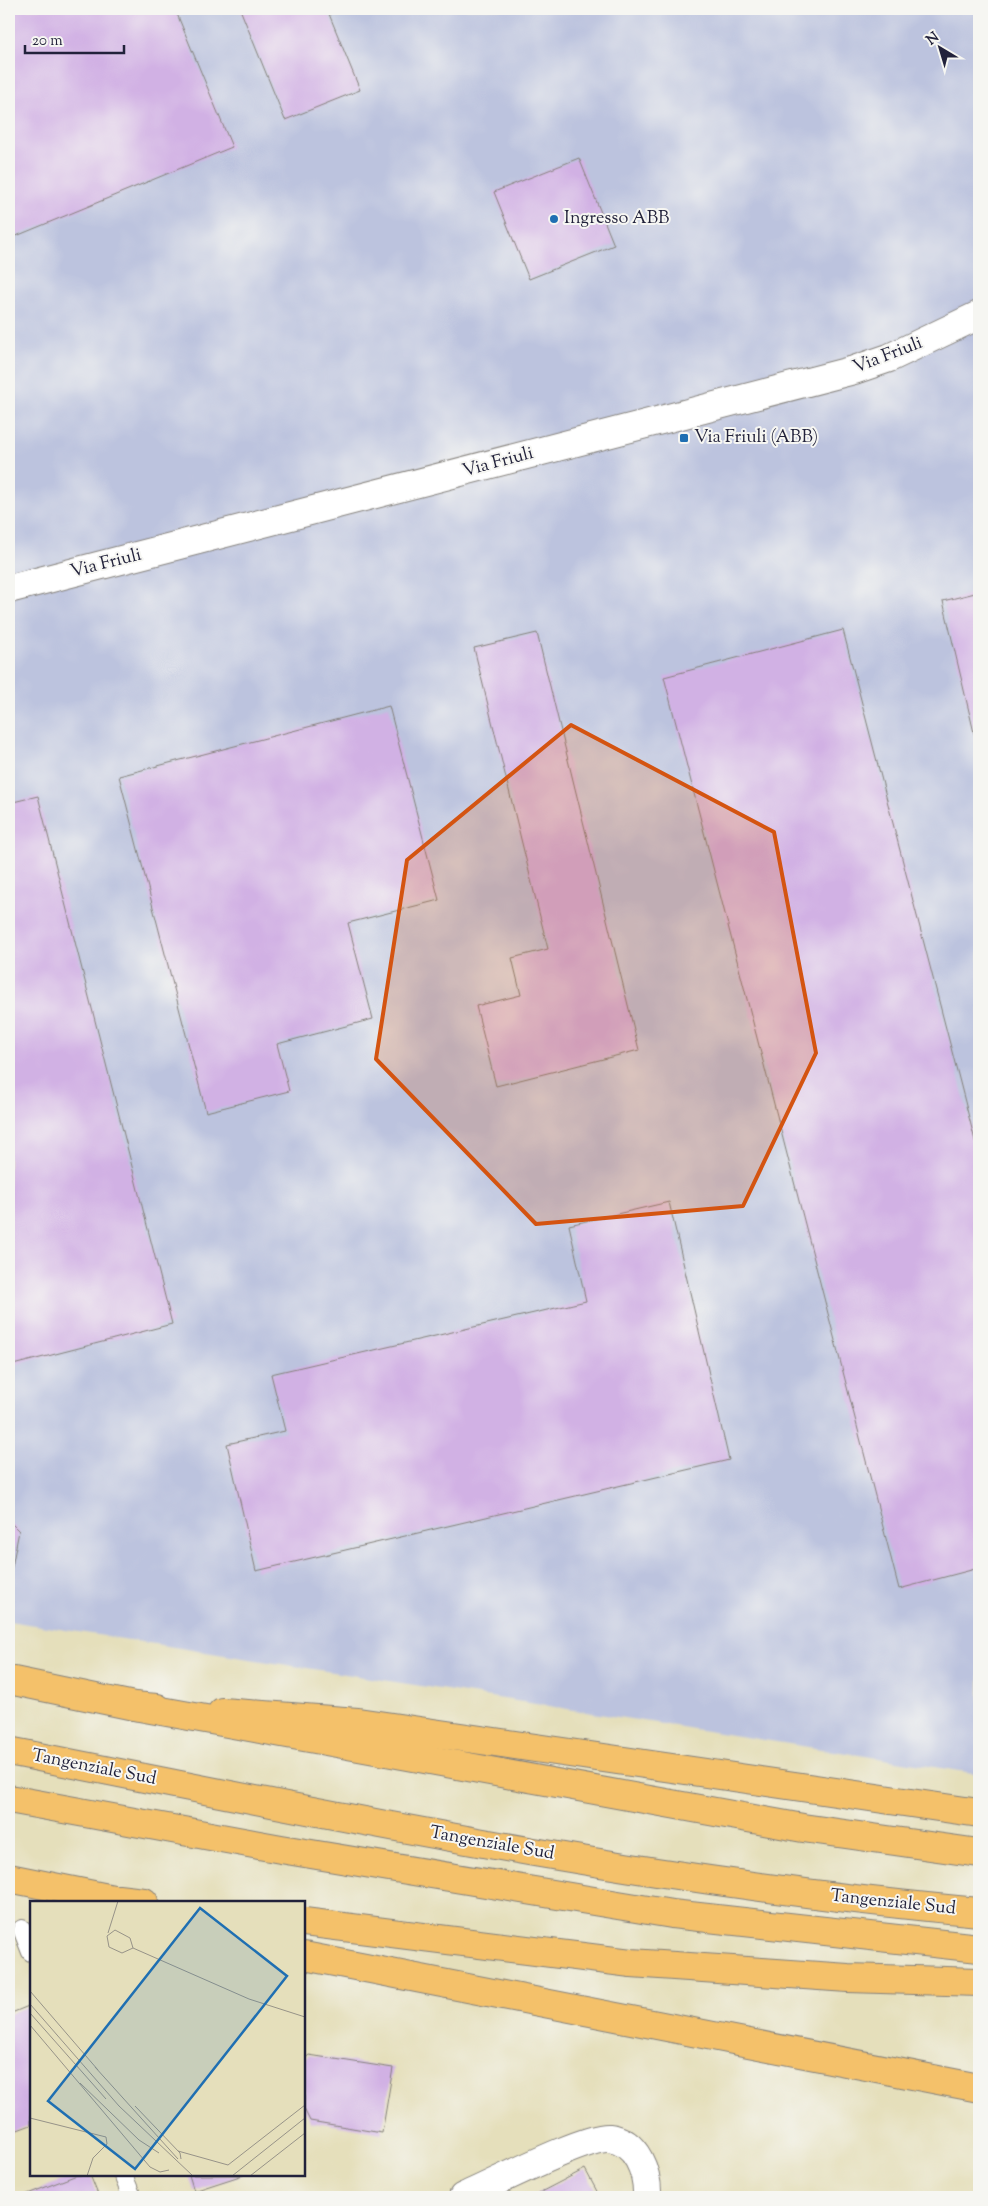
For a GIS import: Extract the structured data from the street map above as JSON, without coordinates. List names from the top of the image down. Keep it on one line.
{"streets":{"main road":["Tangenziale Sud"],"street":["Via Friuli"]},"places":{"other":["Ingresso ABB"],"transit":["Via Friuli (ABB)"]},"scale_bar":"20 m","north":"top left"}
